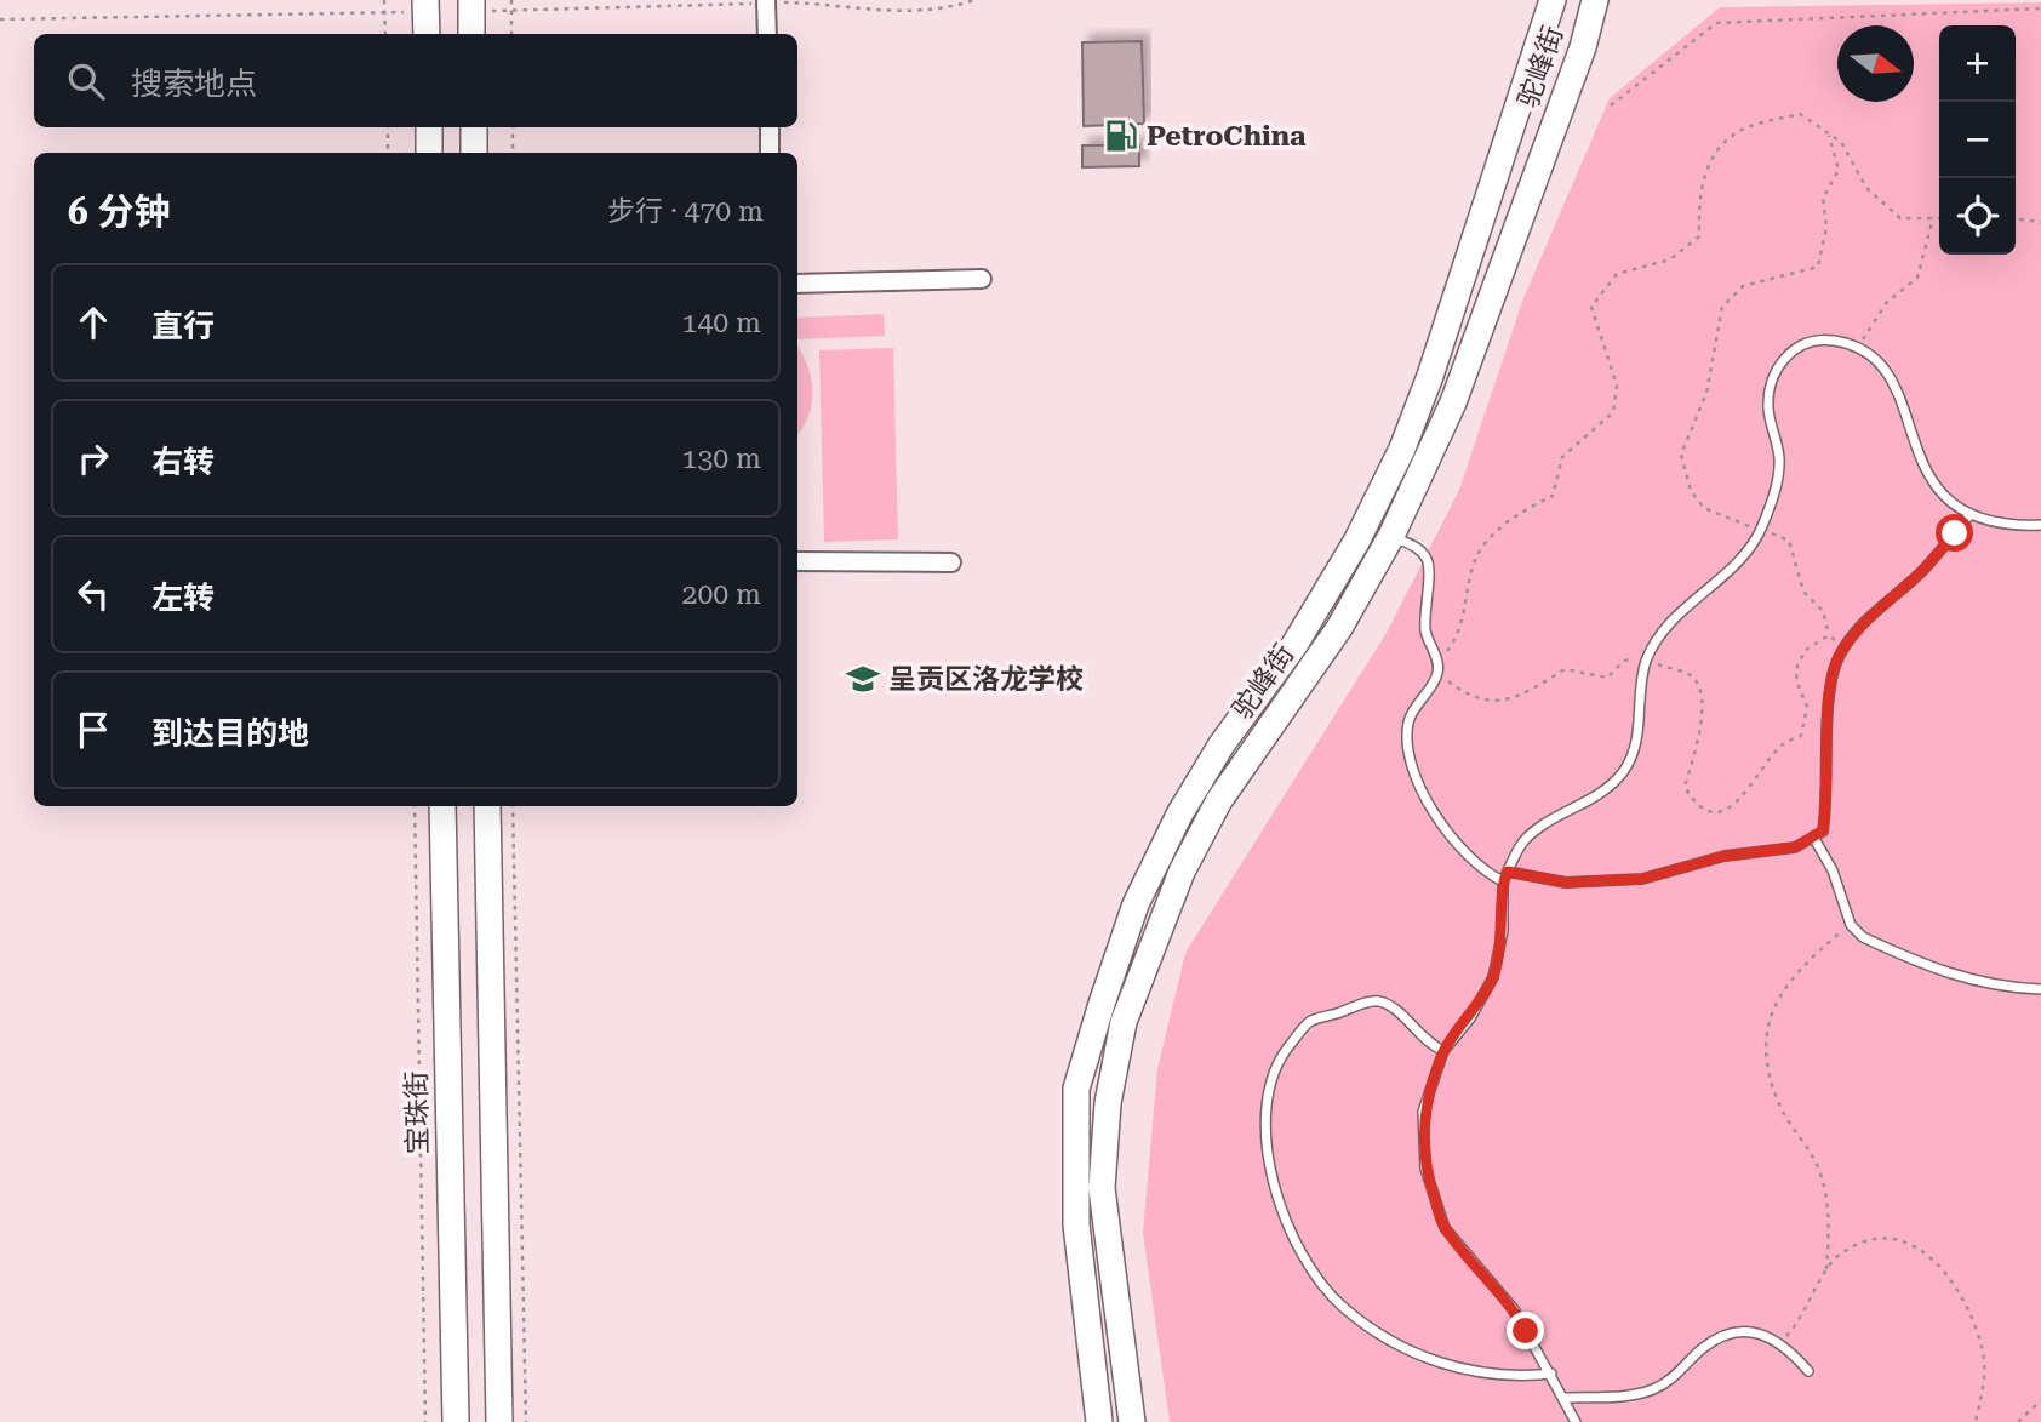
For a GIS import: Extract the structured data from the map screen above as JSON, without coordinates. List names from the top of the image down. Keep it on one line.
{"streets":{"street":["驼峰街","宝珠街"]},"places":{"fuel station":["PetroChina"],"school or university":["呈贡区洛龙学校"]},"north":"right","page":{"map_buttons":["+","−"],"search":"搜索地点","heading":["6 分钟","步行 · 470 m"],"list":[["直行","140 m"],["右转","130 m"],["左转","200 m"],"到达目的地"]}}
